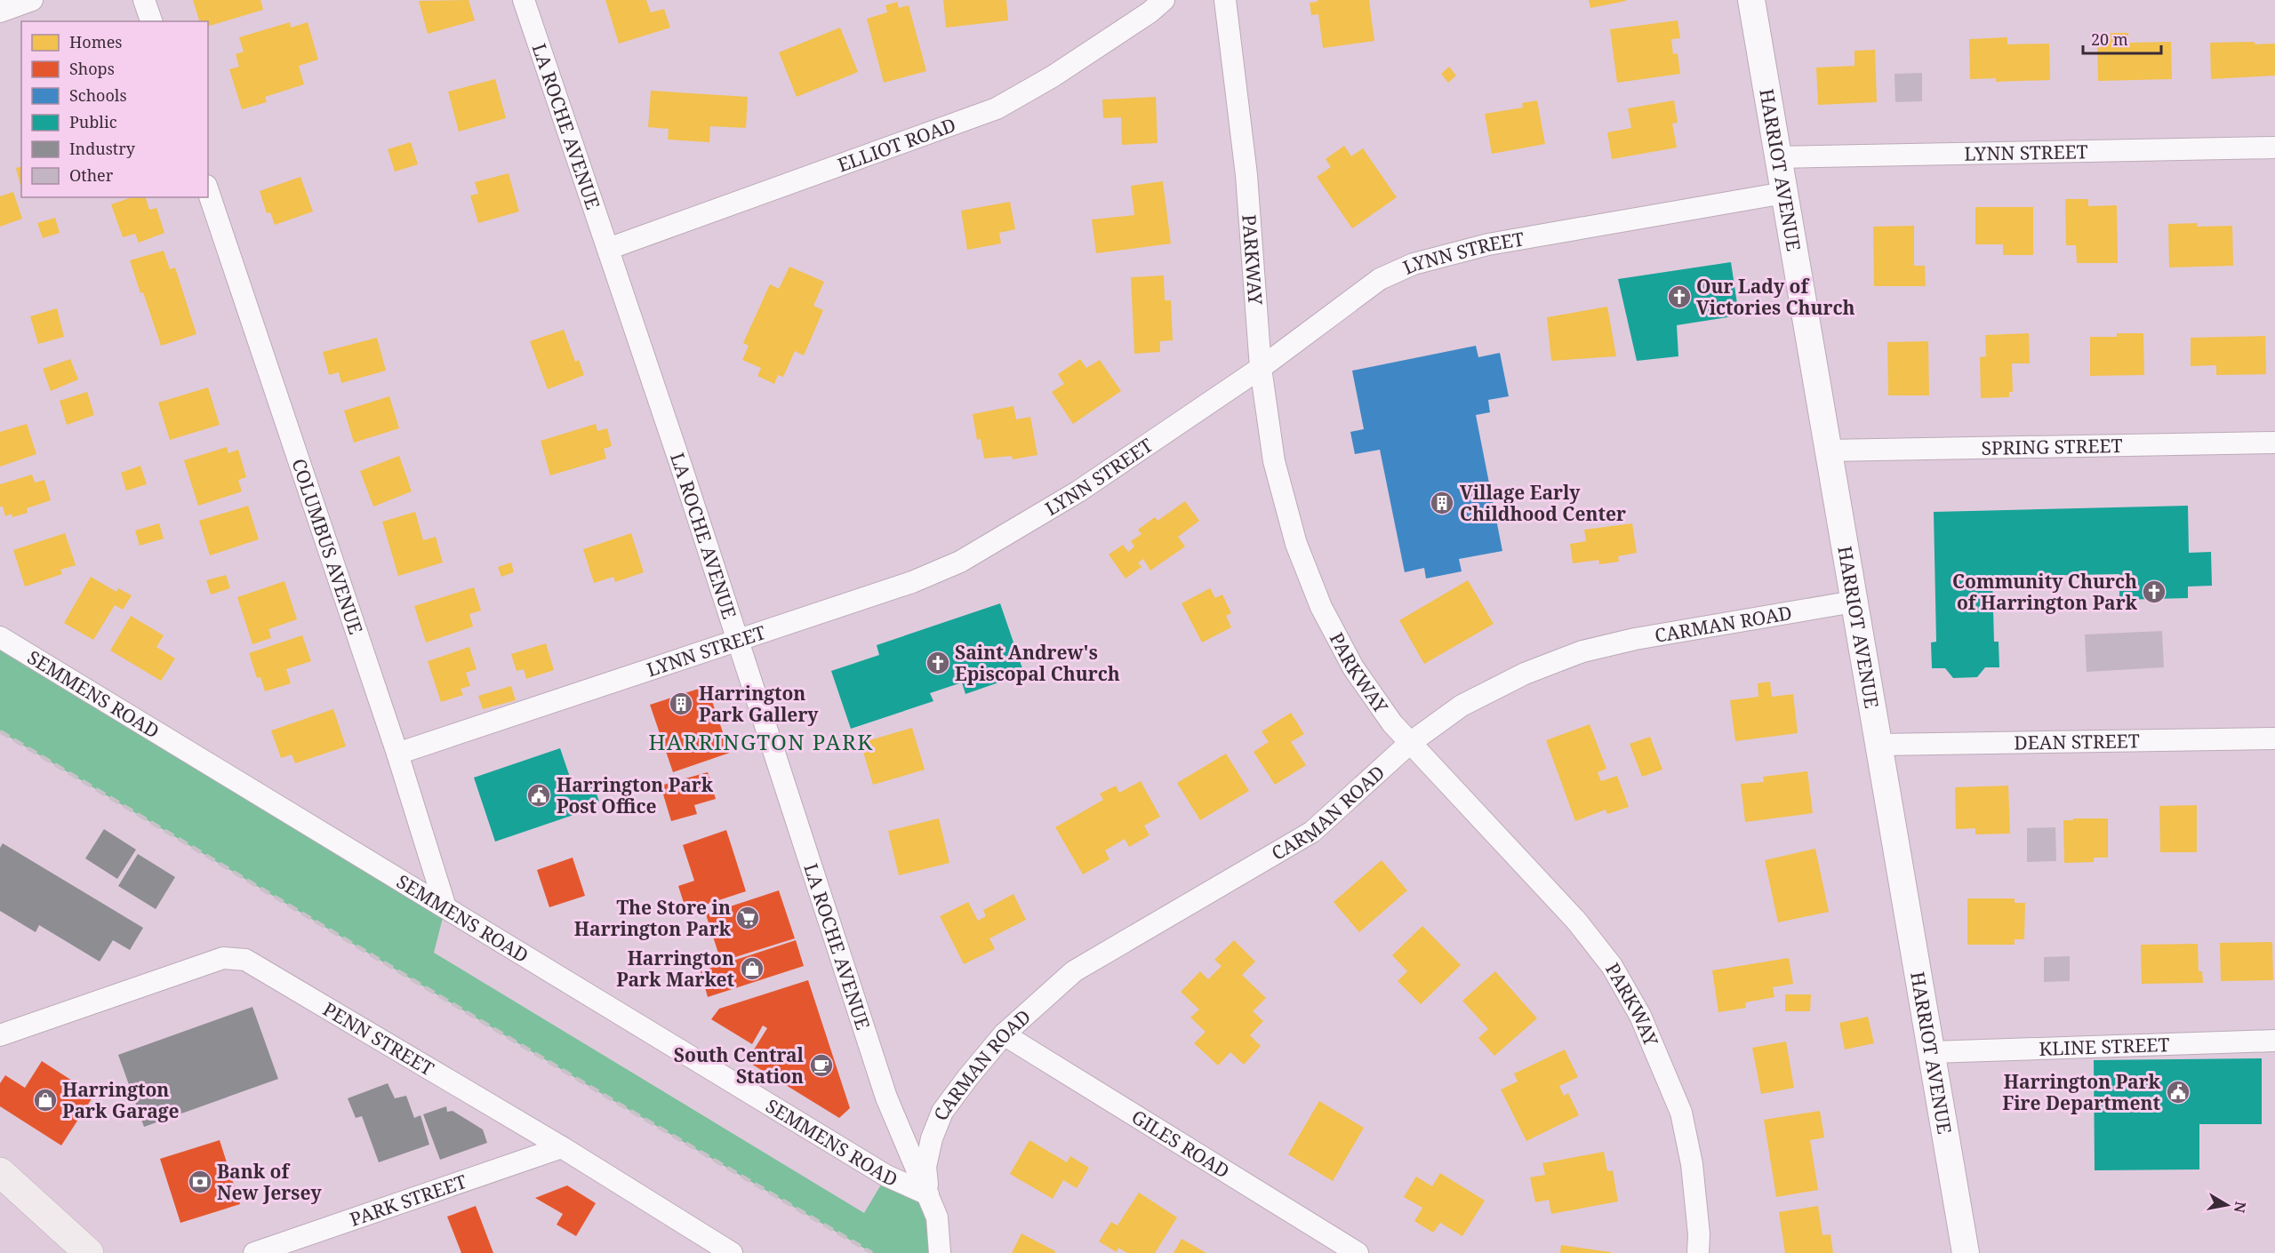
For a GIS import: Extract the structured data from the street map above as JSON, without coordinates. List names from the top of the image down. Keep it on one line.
{"streets":{"street":["LA ROCHE AVENUE","ELLIOT ROAD","LYNN STREET","HARRIOT AVENUE","PARKWAY","SPRING STREET","COLUMBUS AVENUE","CARMAN ROAD","SEMMENS ROAD","DEAN STREET","PENN STREET","KLINE STREET","GILES ROAD","PARK STREET"]},"crossings":[["LA ROCHE AVENUE","ELLIOT ROAD"],["LA ROCHE AVENUE","LYNN STREET"],["LA ROCHE AVENUE","CARMAN ROAD"],["LA ROCHE AVENUE","SEMMENS ROAD"],["LYNN STREET","HARRIOT AVENUE"],["LYNN STREET","PARKWAY"],["LYNN STREET","COLUMBUS AVENUE"],["HARRIOT AVENUE","SPRING STREET"],["HARRIOT AVENUE","CARMAN ROAD"],["HARRIOT AVENUE","DEAN STREET"],["HARRIOT AVENUE","KLINE STREET"],["PARKWAY","CARMAN ROAD"],["COLUMBUS AVENUE","SEMMENS ROAD"],["CARMAN ROAD","SEMMENS ROAD"],["CARMAN ROAD","GILES ROAD"],["PENN STREET","PARK STREET"]],"districts":["HARRINGTON PARK"],"places":{"church":["Our Lady of Victories Church","Community Church of Harrington Park","Saint Andrew's Episcopal Church"],"building":["Village Early Childhood Center","Harrington Park Gallery"],"public building":["Harrington Park Post Office","Harrington Park Fire Department"],"supermarket":["The Store in Harrington Park"],"shop":["Harrington Park Market","Harrington Park Garage"],"cafe":["South Central Station"],"bank":["Bank of New Jersey"]},"legend":["Homes","Shops","Schools","Public","Industry","Other"],"scale_bar":"20 m","north":"right"}
